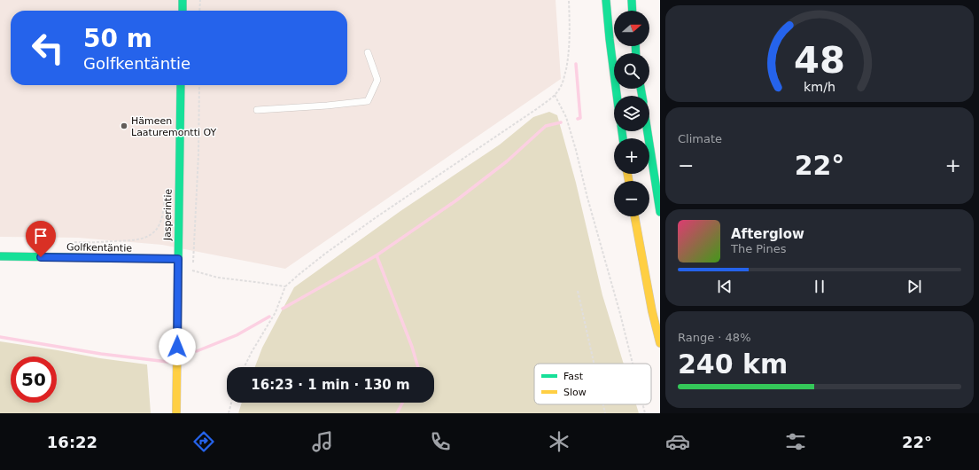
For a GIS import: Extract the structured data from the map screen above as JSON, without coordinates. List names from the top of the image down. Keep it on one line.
{"streets":{"main road":["Jasperintie","Golfkentäntie"]},"crossings":[["Jasperintie","Golfkentäntie"]],"places":["Hämeen Laaturemontti OY"],"legend":["Fast","Slow"],"north":"right","page":{"map_buttons":["+","−"],"turn":["50 m","Golfkentäntie"],"tile":["Climate",["Range · 48%","240 km"]],"heat":["−","22°","+"],"song":["Afterglow","The Pines"],"limit":"50","trip":"16:23 · 1 min · 130 m","tabs":["16:22","22°"],"gauge":["48","km/h"]}}
